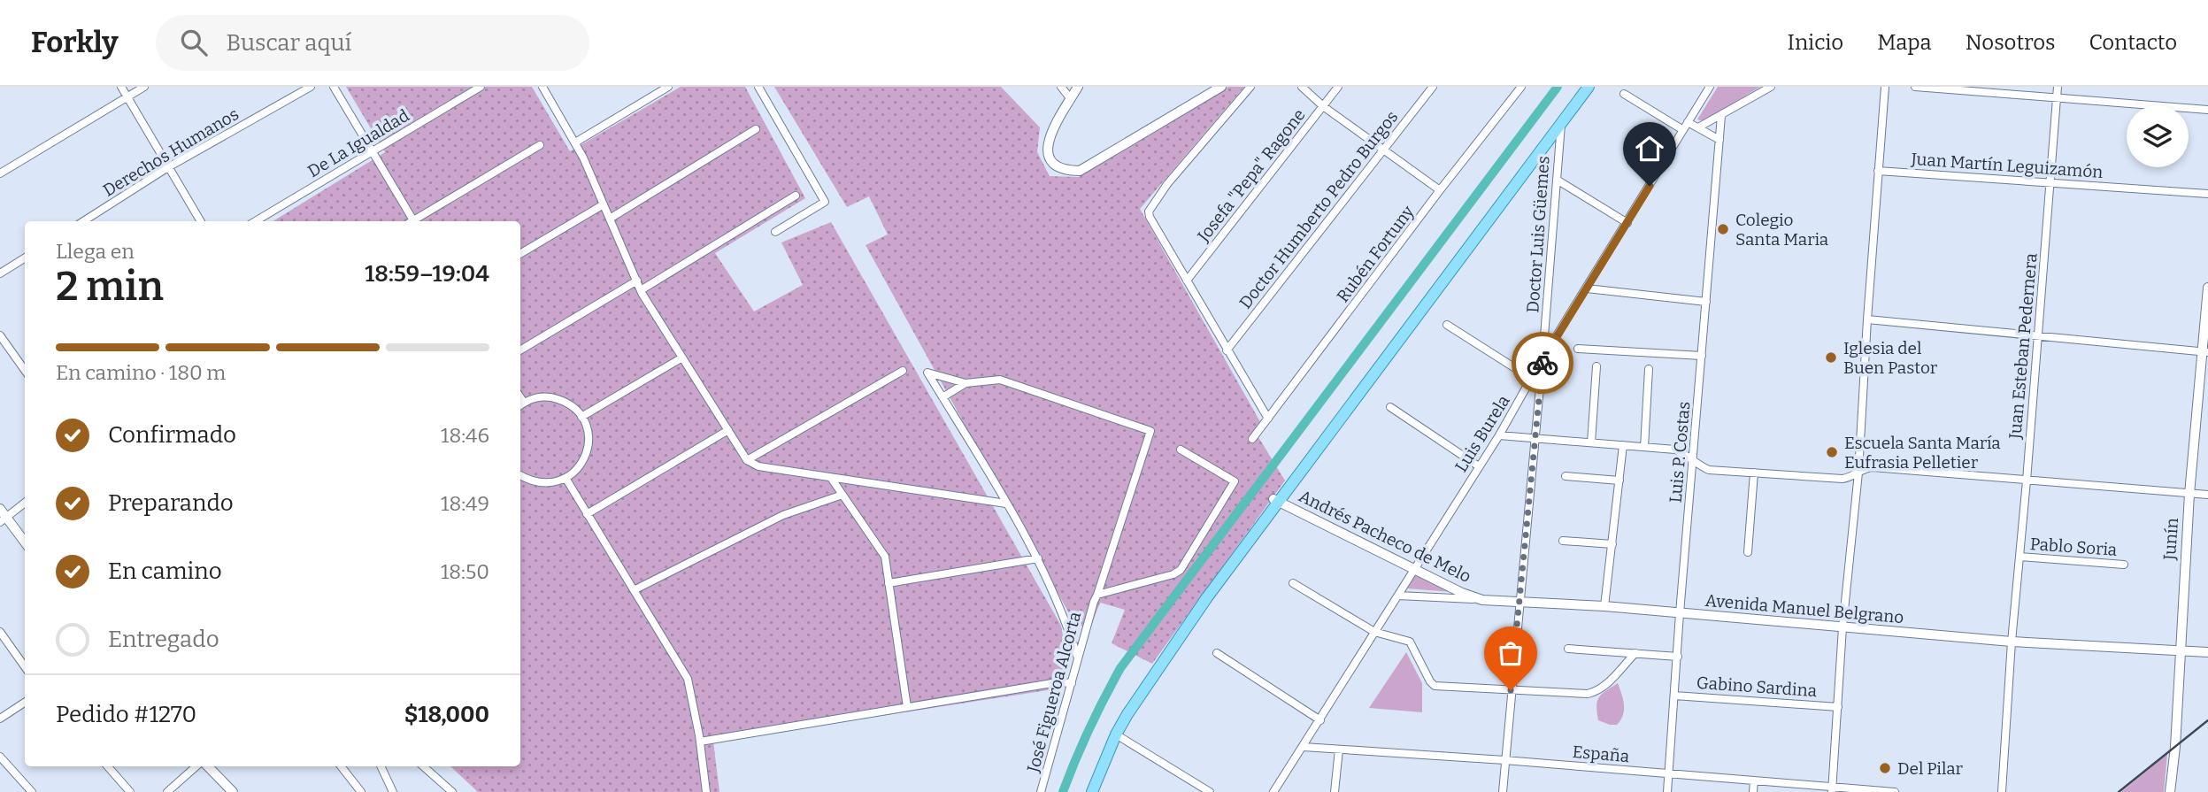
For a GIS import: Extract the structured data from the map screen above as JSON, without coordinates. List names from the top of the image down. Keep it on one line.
{"streets":{"main road":["Andrés Pacheco de Melo","Junín","Avenida Manuel Belgrano"],"street":["De La Igualdad","Derechos Humanos","Juan Martín Leguizamón","Josefa \"Pepa\" Ragone","Doctor Humberto Pedro Burgos","Doctor Luis Güemes","Rubén Fortuny","Juan Esteban Pedernera","Luis Burela","Luis P. Costas","Pablo Soria","Gabino Sardina","José Figueroa Alcorta","España"]},"crossings":[["Juan Martín Leguizamón","Juan Esteban Pedernera"],["Doctor Luis Güemes","Luis Burela"],["Doctor Luis Güemes","Avenida Manuel Belgrano"],["Doctor Luis Güemes","España"],["Juan Esteban Pedernera","Pablo Soria"],["Juan Esteban Pedernera","Avenida Manuel Belgrano"],["Luis Burela","Andrés Pacheco de Melo"],["Luis Burela","Avenida Manuel Belgrano"],["Luis Burela","España"],["Luis P. Costas","Avenida Manuel Belgrano"],["Luis P. Costas","Gabino Sardina"],["Luis P. Costas","España"],["Andrés Pacheco de Melo","Avenida Manuel Belgrano"],["Junín","Avenida Manuel Belgrano"]],"places":["Colegio Santa Maria","Iglesia del Buen Pastor","Escuela Santa María Eufrasia Pelletier","Del Pilar"],"page":{"header":"Forkly","search":"Buscar aquí","nav":["Inicio","Mapa","Nosotros","Contacto"],"heading":["2 min","Llega en","18:59–19:04"],"panel":["Pedido #1270","$18,000"],"bar":"En camino · 180 m","list":[["Confirmado","18:46"],["Preparando","18:49"],["En camino","18:50"],"Entregado"]}}
